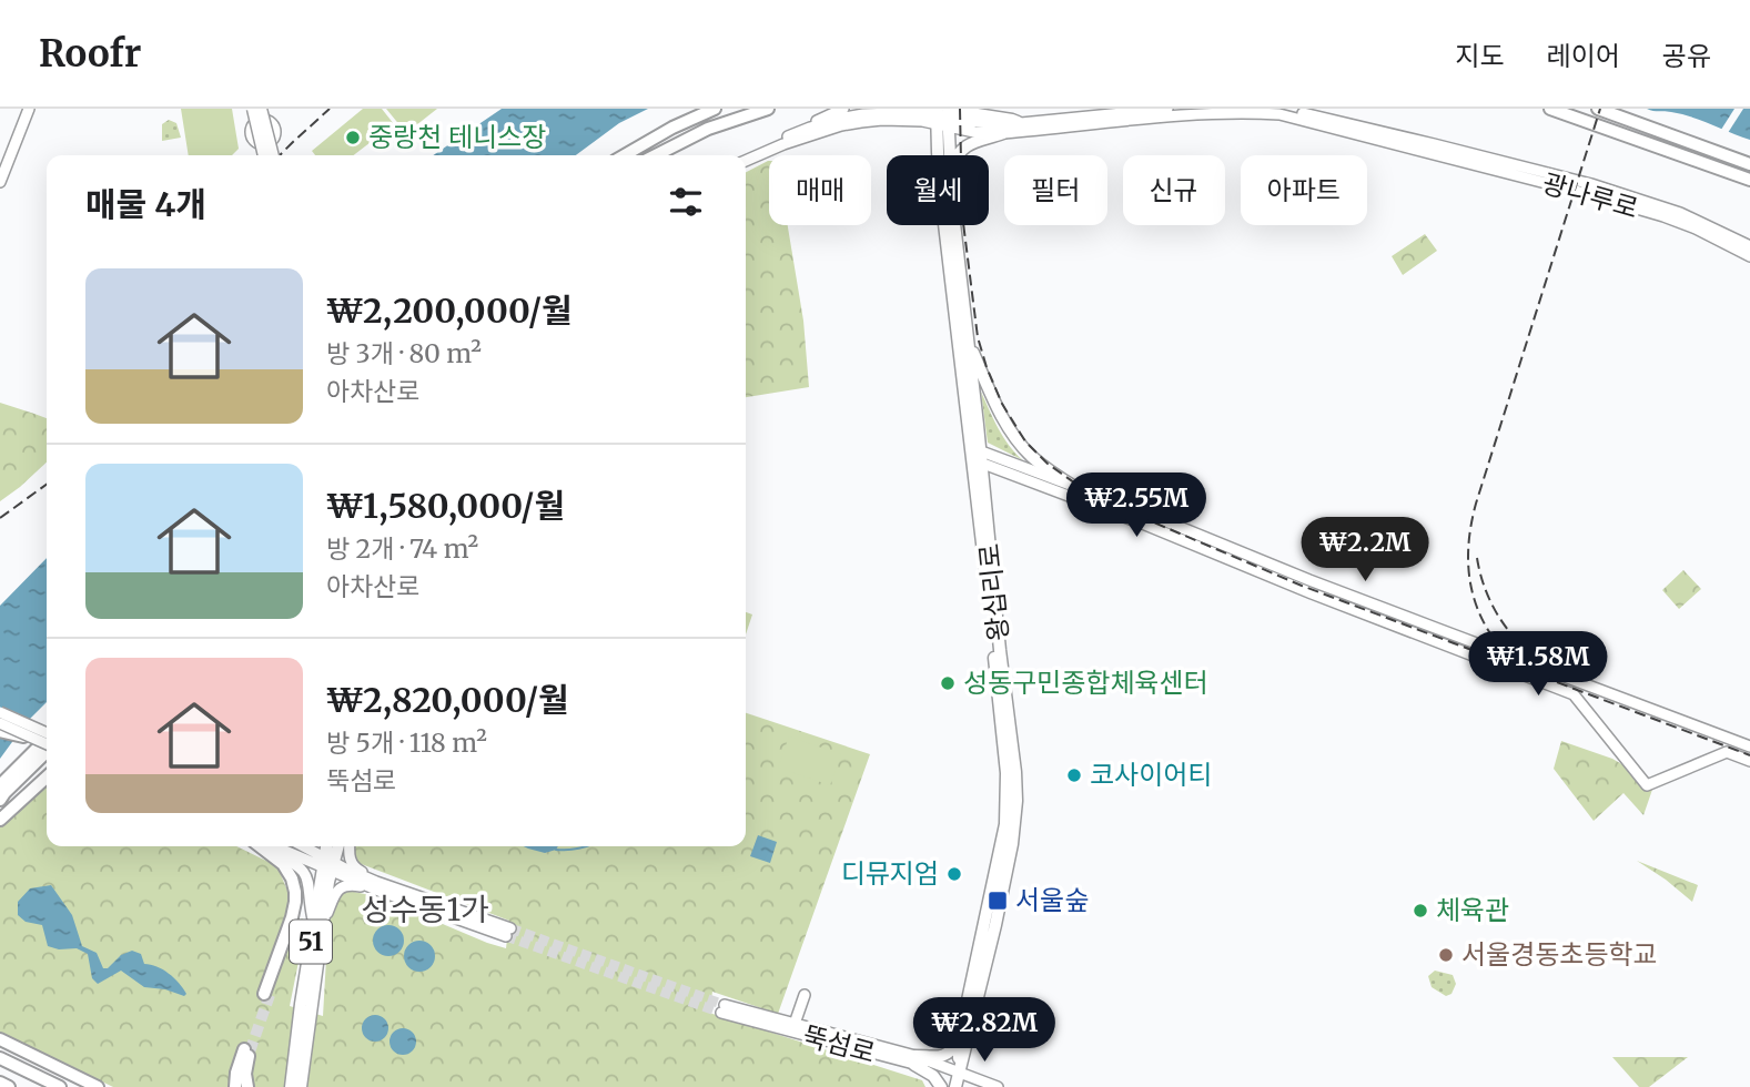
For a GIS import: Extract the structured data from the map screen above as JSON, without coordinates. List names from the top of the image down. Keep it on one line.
{"streets":{"main road":["광나루로","왕십리로","51","뚝섬로"]},"crossings":[["광나루로","왕십리로"],["왕십리로","뚝섬로"]],"districts":["성수동1가"],"places":{"other":["중랑천 테니스장","성동구민종합체육센터","코사이어티","디뮤지엄","체육관","서울경동초등학교"],"transit":["서울숲"]},"page":{"header":"Roofr","nav":["지도","레이어","공유"],"chip":["매매","월세","필터","신규","아파트"],"heading":"매물 4개","list":[{"name":"₩2,200,000/월","note":"방 3개 · 80 m² · 아차산로"},{"name":"₩1,580,000/월","note":"방 2개 · 74 m² · 아차산로"},{"name":"₩2,820,000/월","note":"방 5개 · 118 m² · 뚝섬로"}],"price":["₩2.55M","₩2.2M","₩1.58M","₩2.82M"]}}
